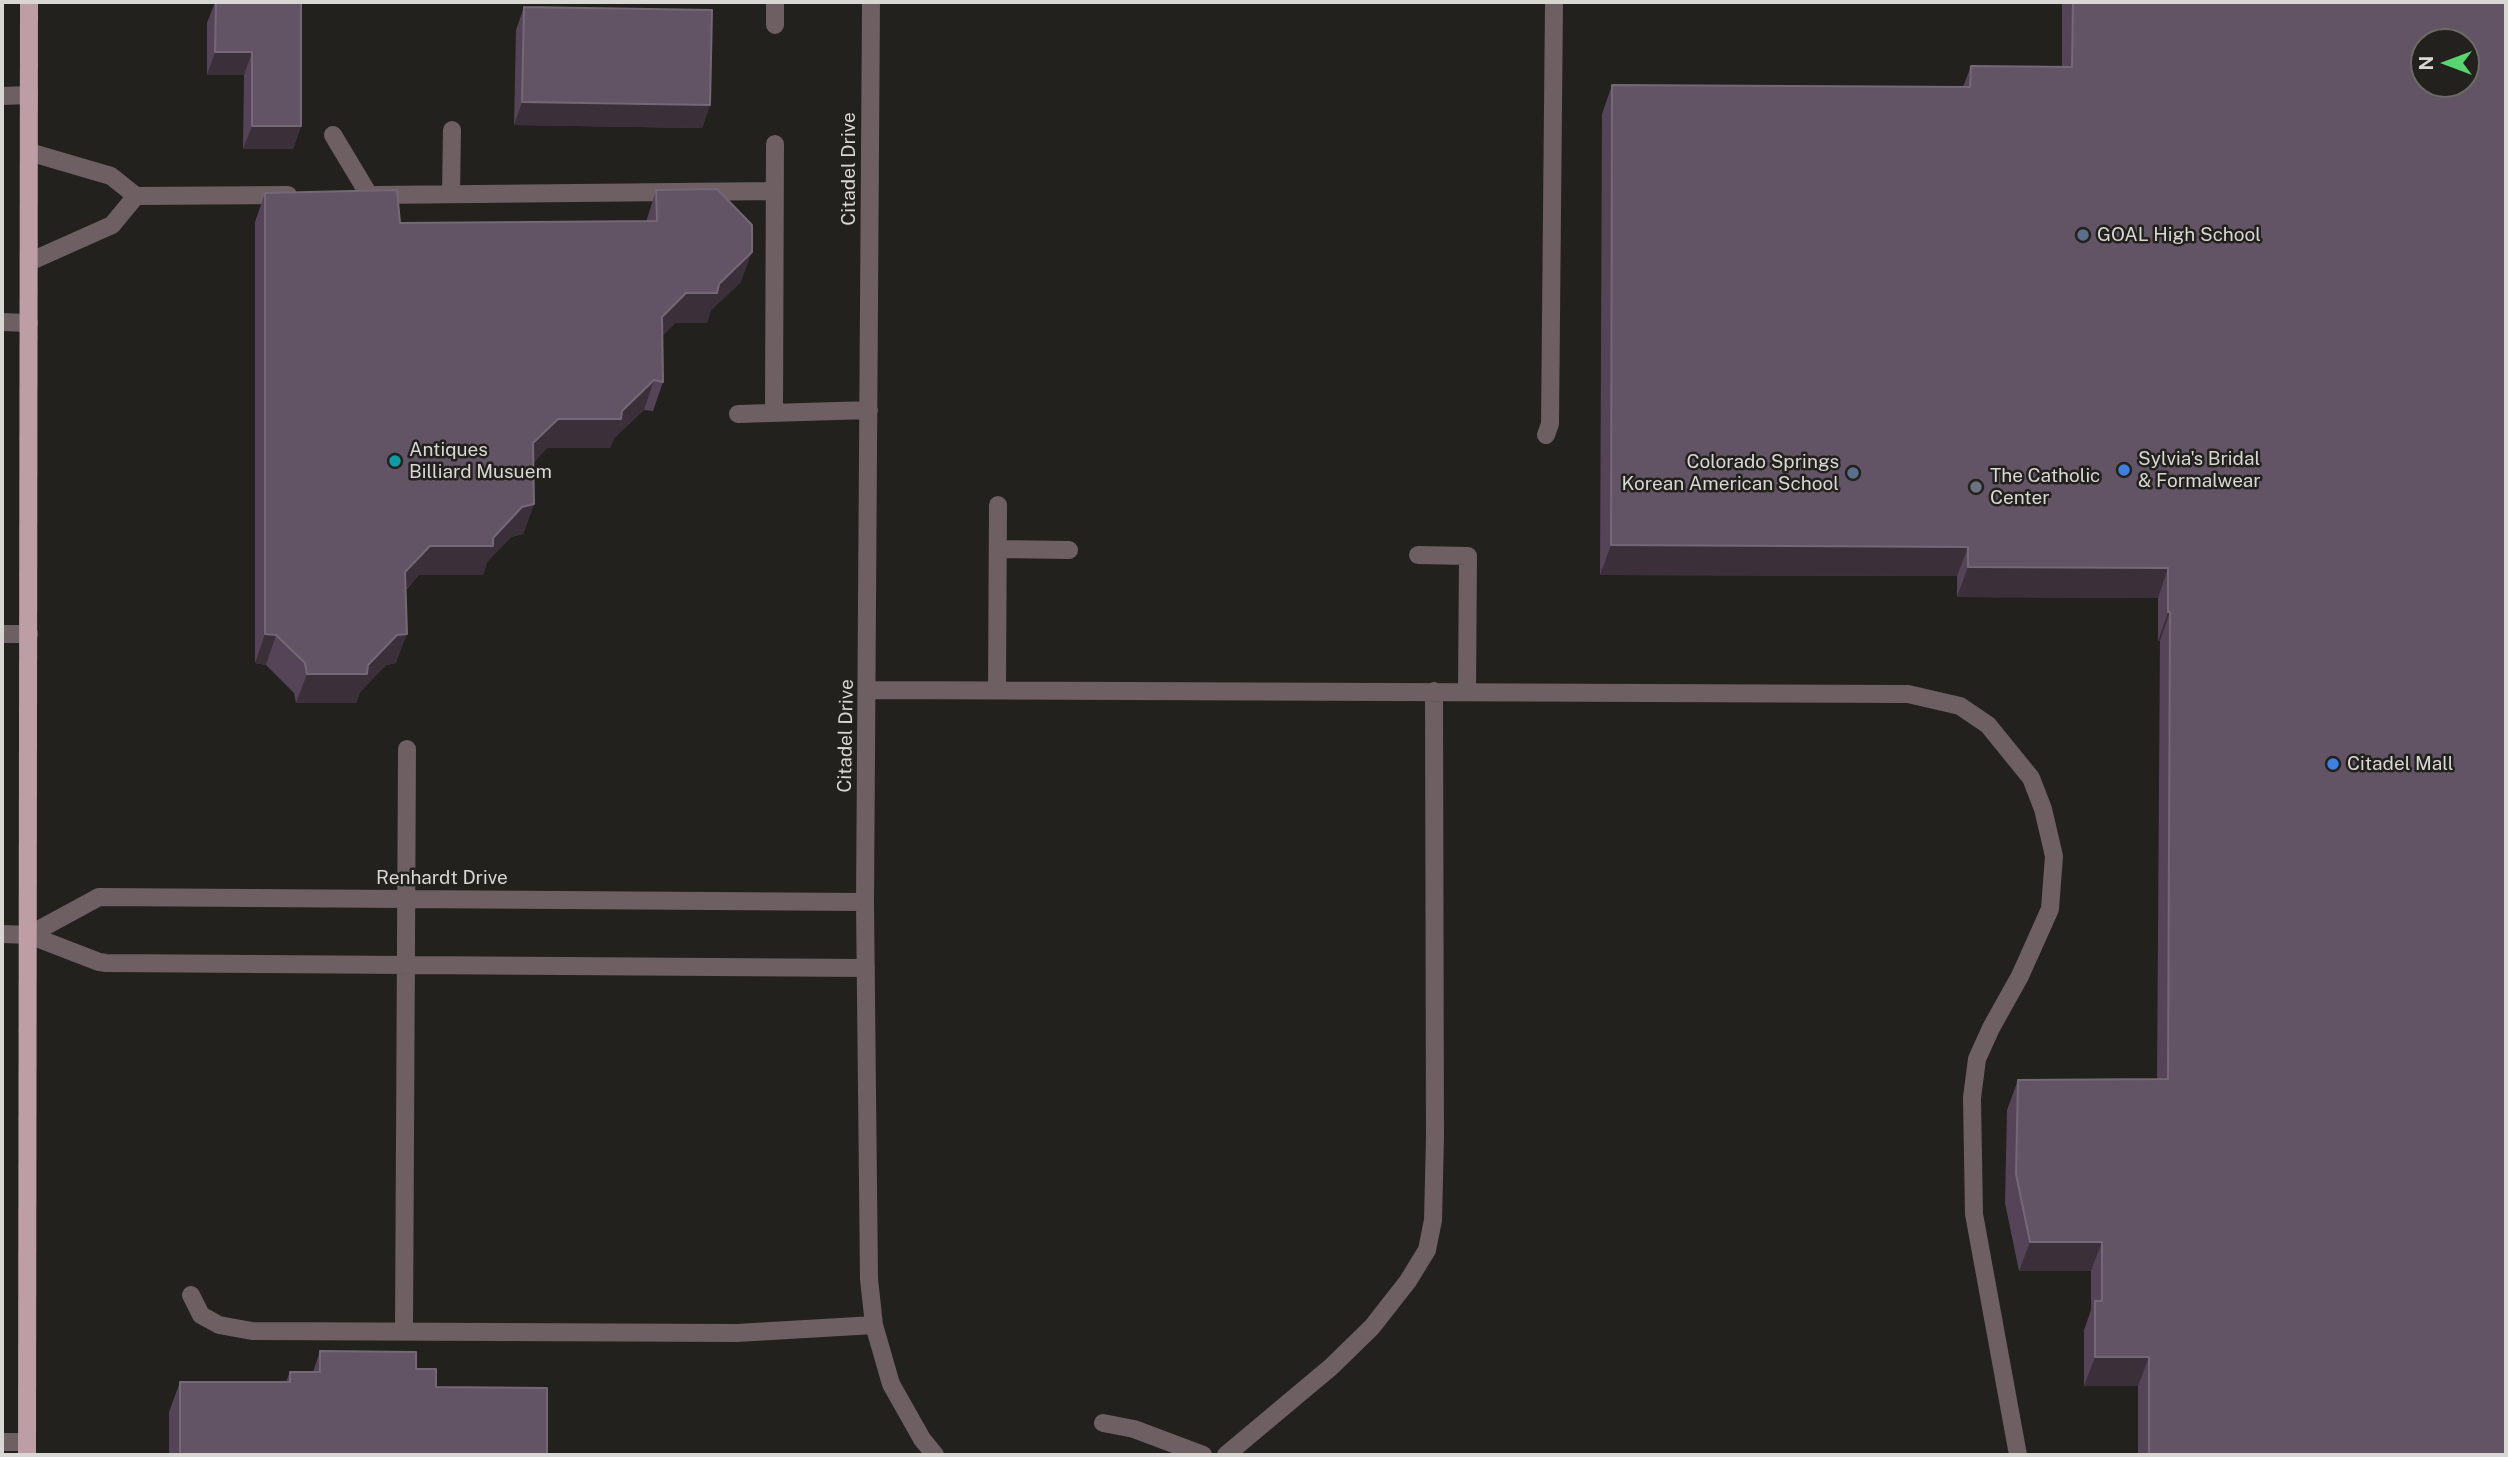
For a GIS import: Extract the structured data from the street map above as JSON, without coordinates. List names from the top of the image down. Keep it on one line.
{"streets":{"street":["Citadel Drive","Renhardt Drive"]},"crossings":[["Citadel Drive","Renhardt Drive"]],"places":["GOAL High School","Antiques Billiard Musuem","Sylvia's Bridal & Formalwear","Colorado Springs Korean American School","The Catholic Center","Citadel Mall"],"north":"left"}
